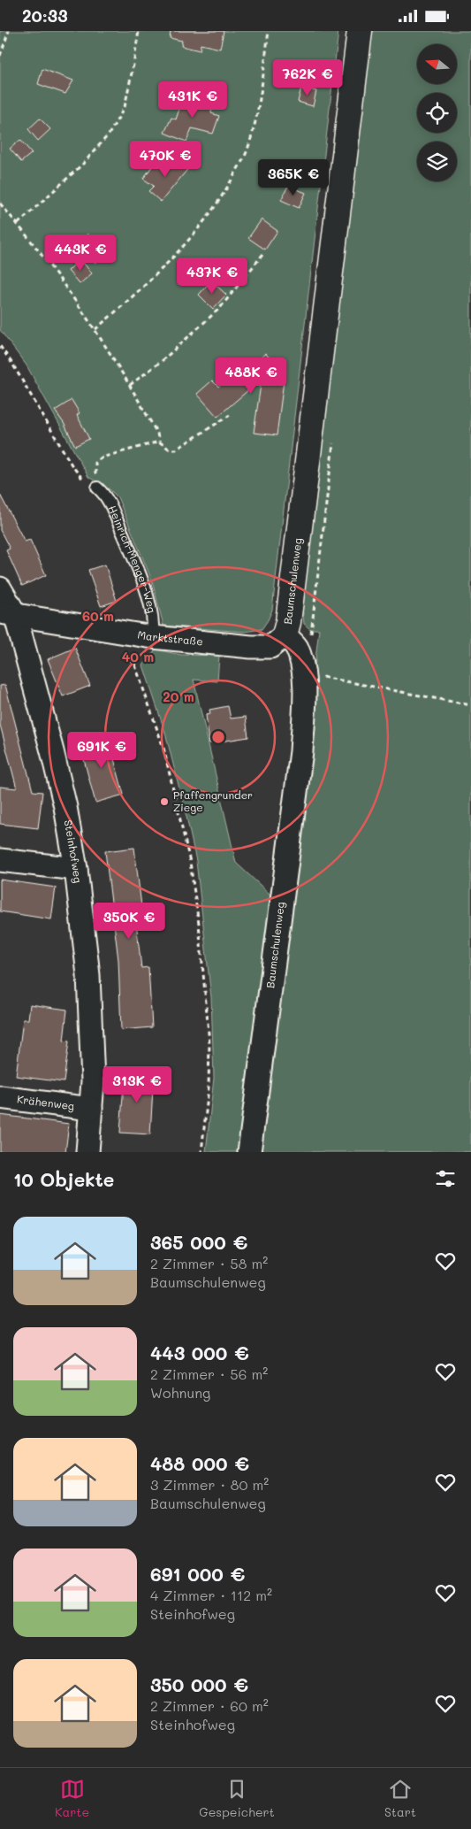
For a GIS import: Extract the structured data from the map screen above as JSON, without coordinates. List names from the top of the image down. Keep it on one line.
{"streets":{"street":["Baumschulenweg","Marktstraße","Steinhofweg","Krähenweg"],"lane":["Heinrich-Menger-Weg"]},"crossings":[["Heinrich-Menger-Weg","Marktstraße"],["Baumschulenweg","Marktstraße"],["Marktstraße","Steinhofweg"],["Steinhofweg","Krähenweg"]],"places":["Pfaffengrunder Ziege"],"north":"left","page":{"status":"20:33","price":["762K €","431K €","470K €","365K €","443K €","437K €","488K €","691K €","350K €","313K €"],"heading":"10 Objekte","list":[{"name":"365 000 €","note":"2 Zimmer · 58 m² · Baumschulenweg"},{"name":"443 000 €","note":"2 Zimmer · 56 m² · Wohnung"},{"name":"488 000 €","note":"3 Zimmer · 80 m² · Baumschulenweg"},{"name":"691 000 €","note":"4 Zimmer · 112 m² · Steinhofweg"},{"name":"350 000 €","note":"2 Zimmer · 60 m² · Steinhofweg"}],"tabs":["Karte","Gespeichert","Start"]},"rings":["60 m","40 m","20 m"]}
